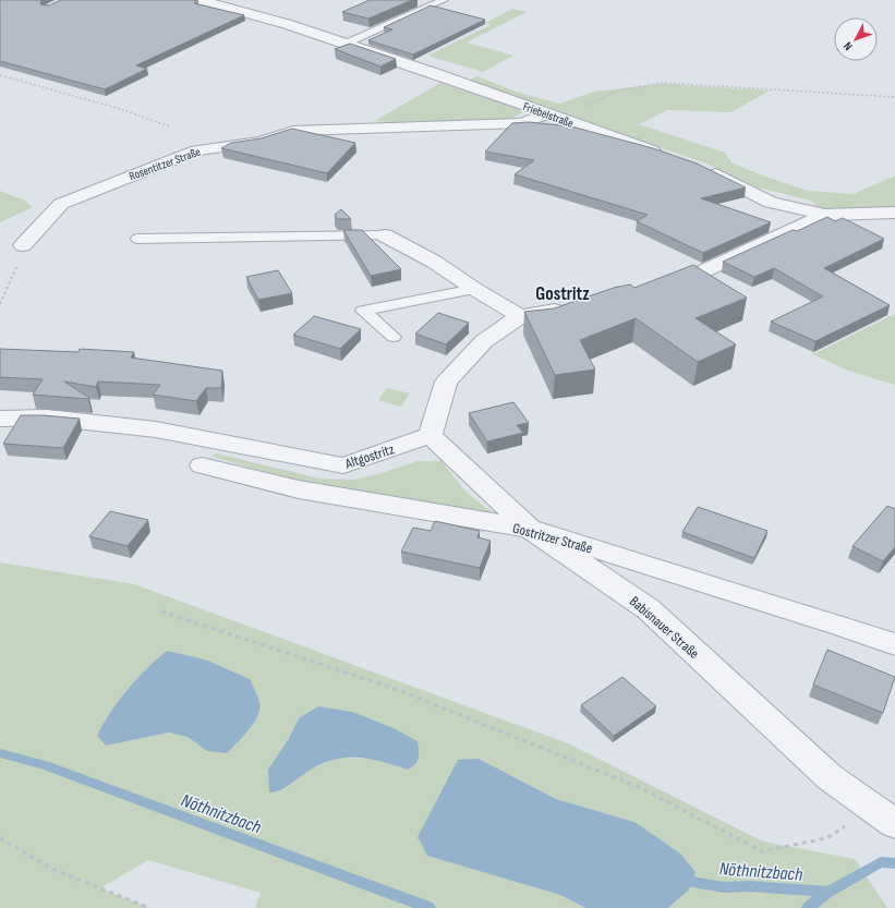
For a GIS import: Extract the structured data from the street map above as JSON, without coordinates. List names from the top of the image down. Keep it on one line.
{"streets":{"street":["Friebelstraße","Rosentitzer Straße","Altgostritz","Gostritzer Straße","Babisnauer Straße"]},"crossings":[["Friebelstraße","Rosentitzer Straße"],["Altgostritz","Babisnauer Straße"],["Gostritzer Straße","Babisnauer Straße"]],"districts":["Gostritz"],"water":["Nöthnitzbach"],"north":"bottom left"}
